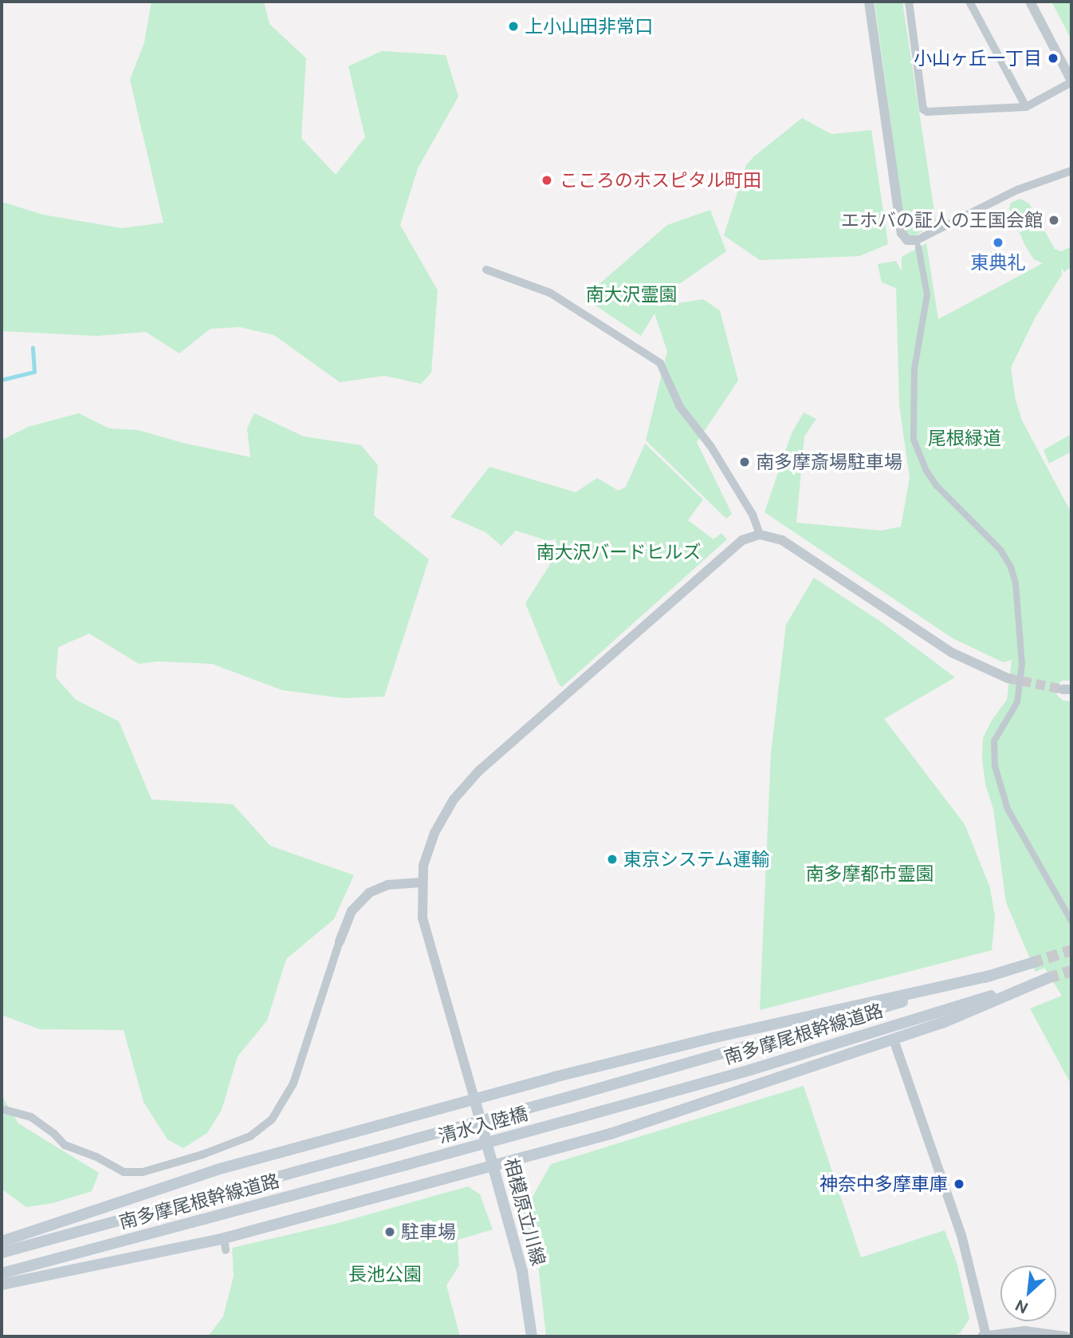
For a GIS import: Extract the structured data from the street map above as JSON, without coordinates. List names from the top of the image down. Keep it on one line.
{"streets":{"main road":["南多摩尾根幹線道路","清水入陸橋","相模原立川線"]},"crossings":[["南多摩尾根幹線道路","清水入陸橋"]],"parks":["南大沢霊園","尾根緑道","南大沢バードヒルズ","南多摩都市霊園","長池公園"],"places":["上小山田非常口","小山ヶ丘一丁目","こころのホスピタル町田","エホバの証人の王国会館","東典礼","南多摩斎場駐車場","東京システム運輸","神奈中多摩車庫","駐車場"],"north":"bottom left"}
